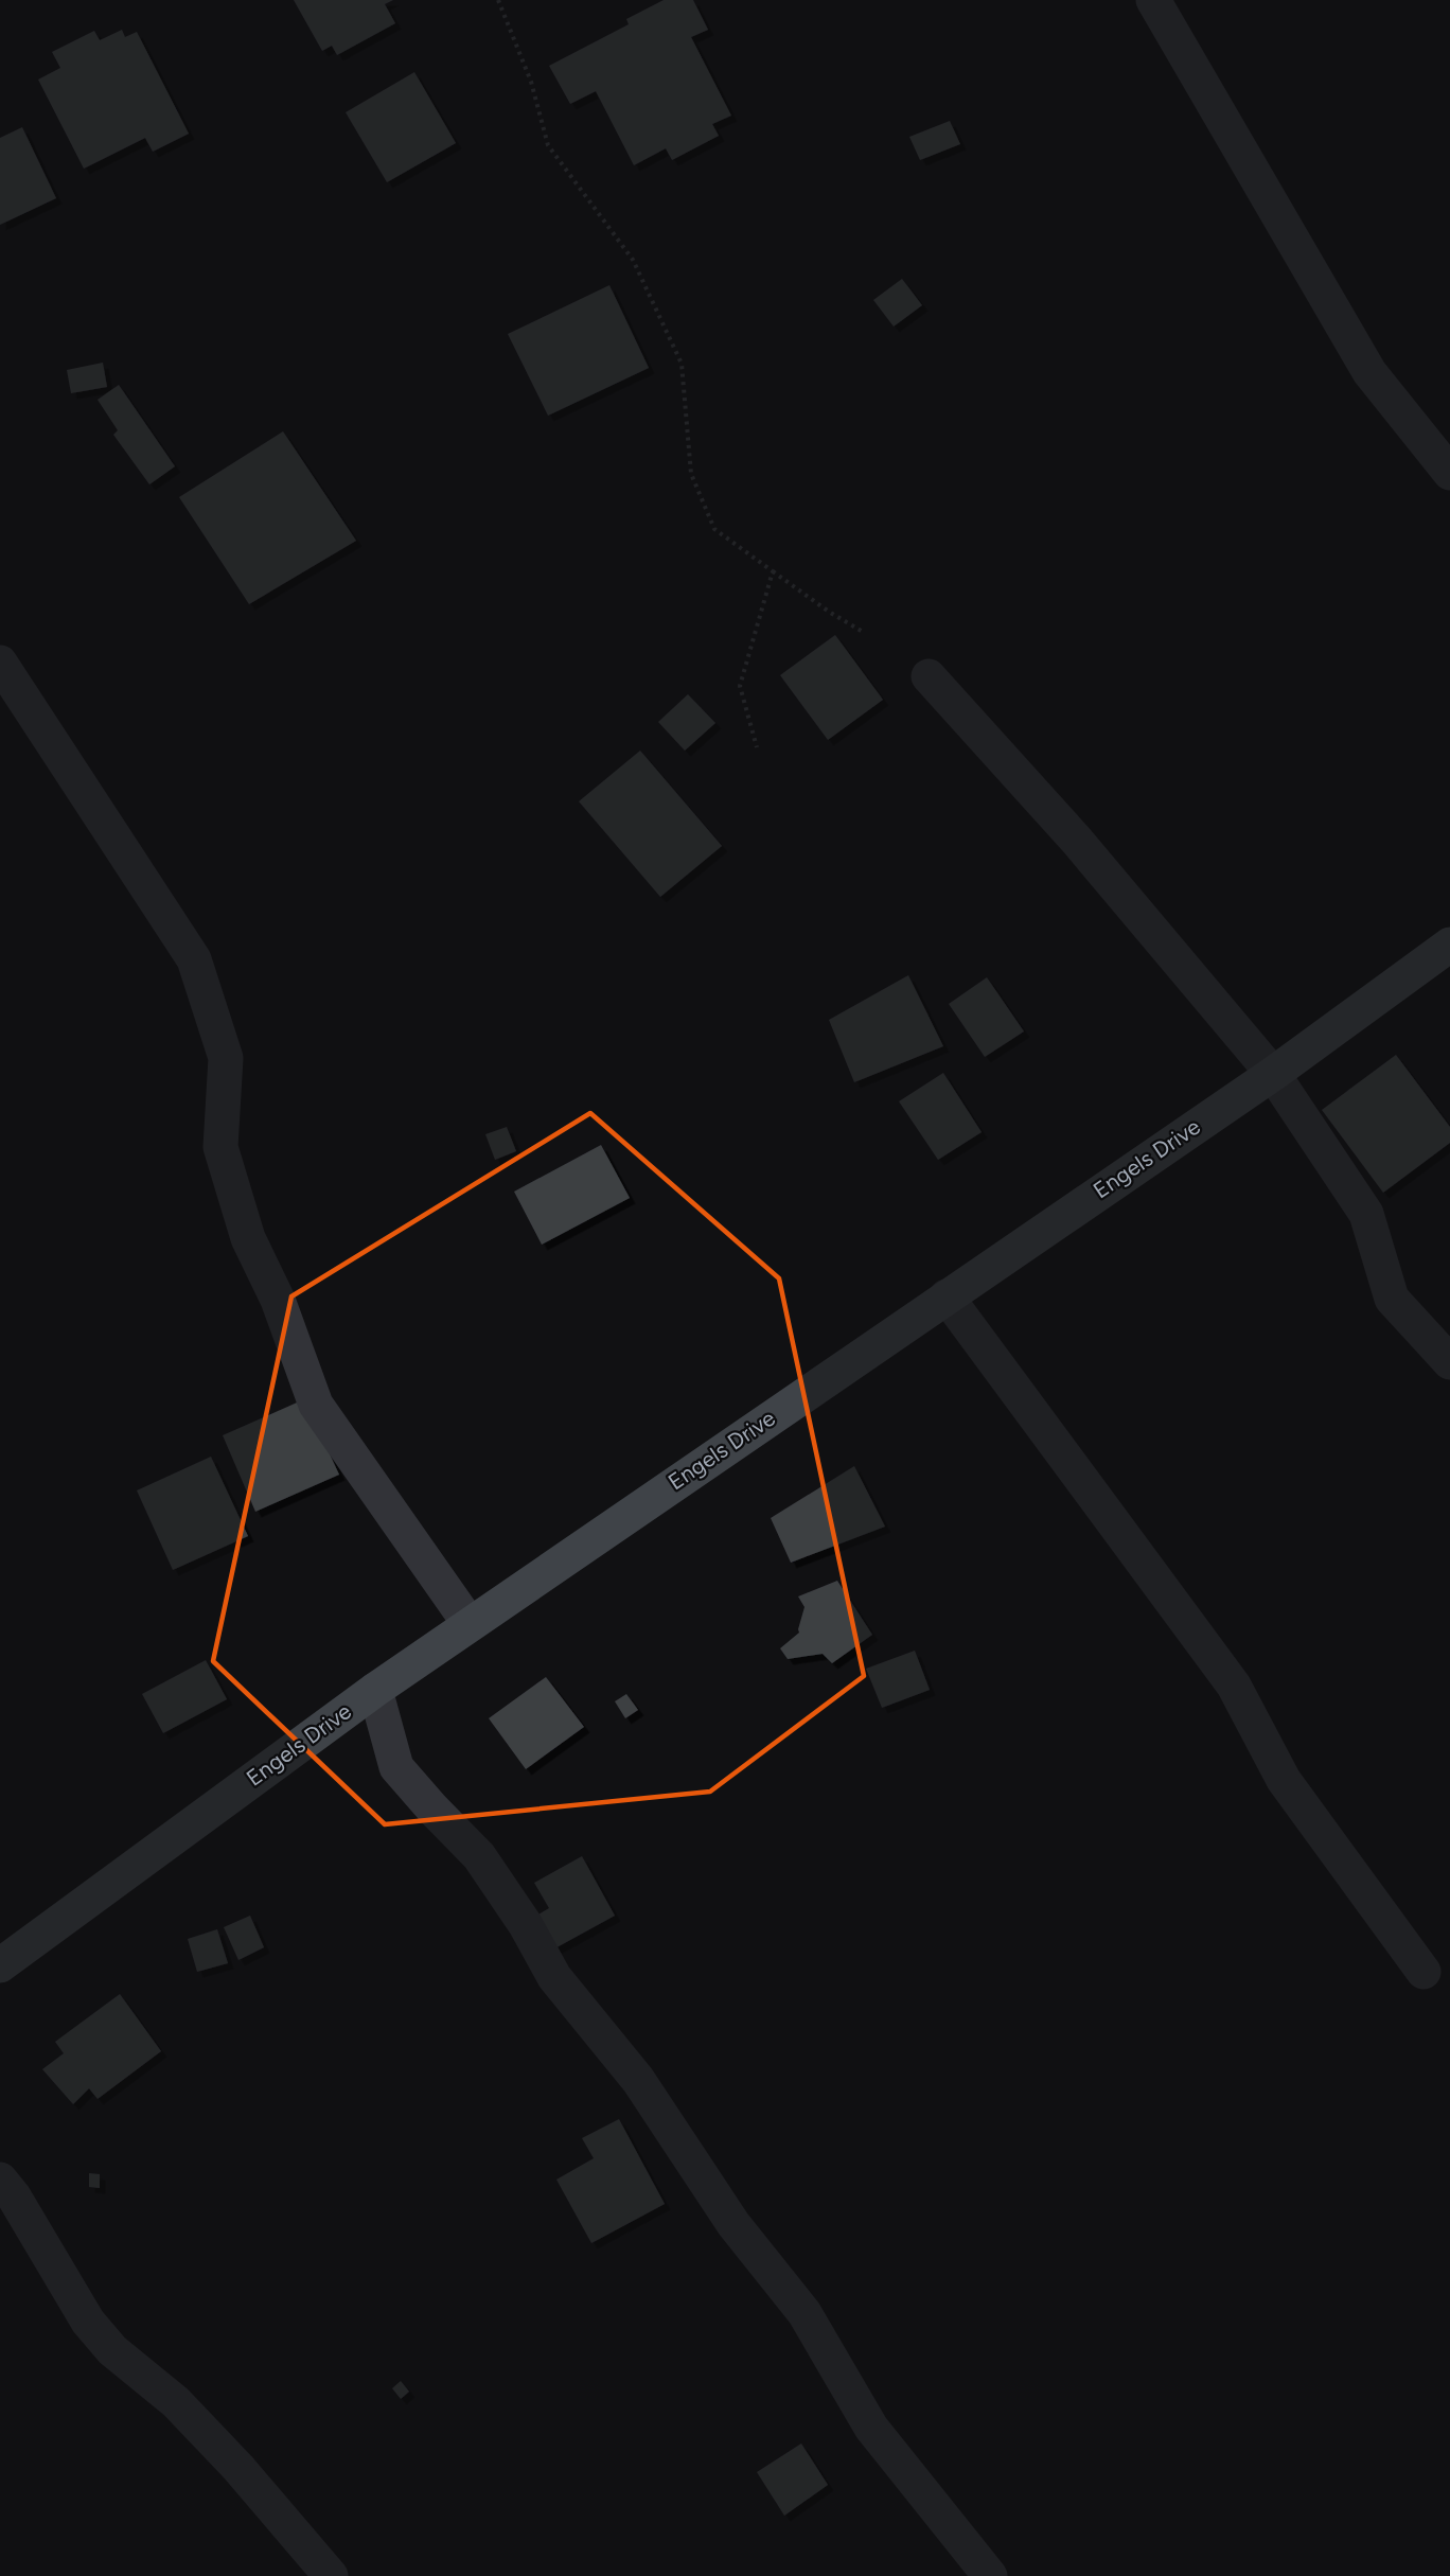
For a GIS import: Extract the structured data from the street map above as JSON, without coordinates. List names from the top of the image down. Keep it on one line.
{"streets":{"street":["Engels Drive"]}}
